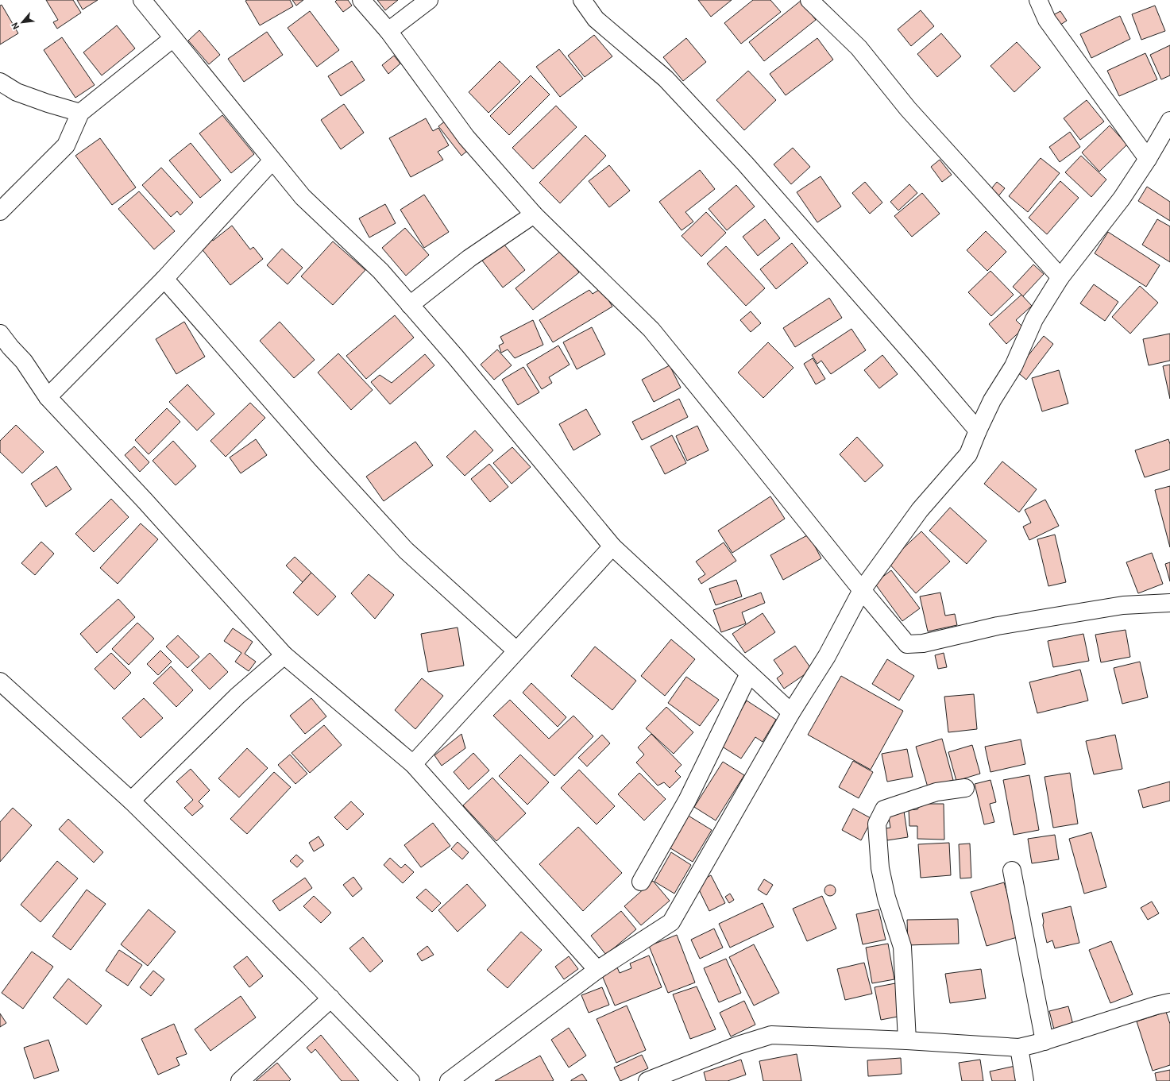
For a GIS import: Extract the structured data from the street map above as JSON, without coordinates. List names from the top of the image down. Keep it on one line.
{"north":"bottom left"}
